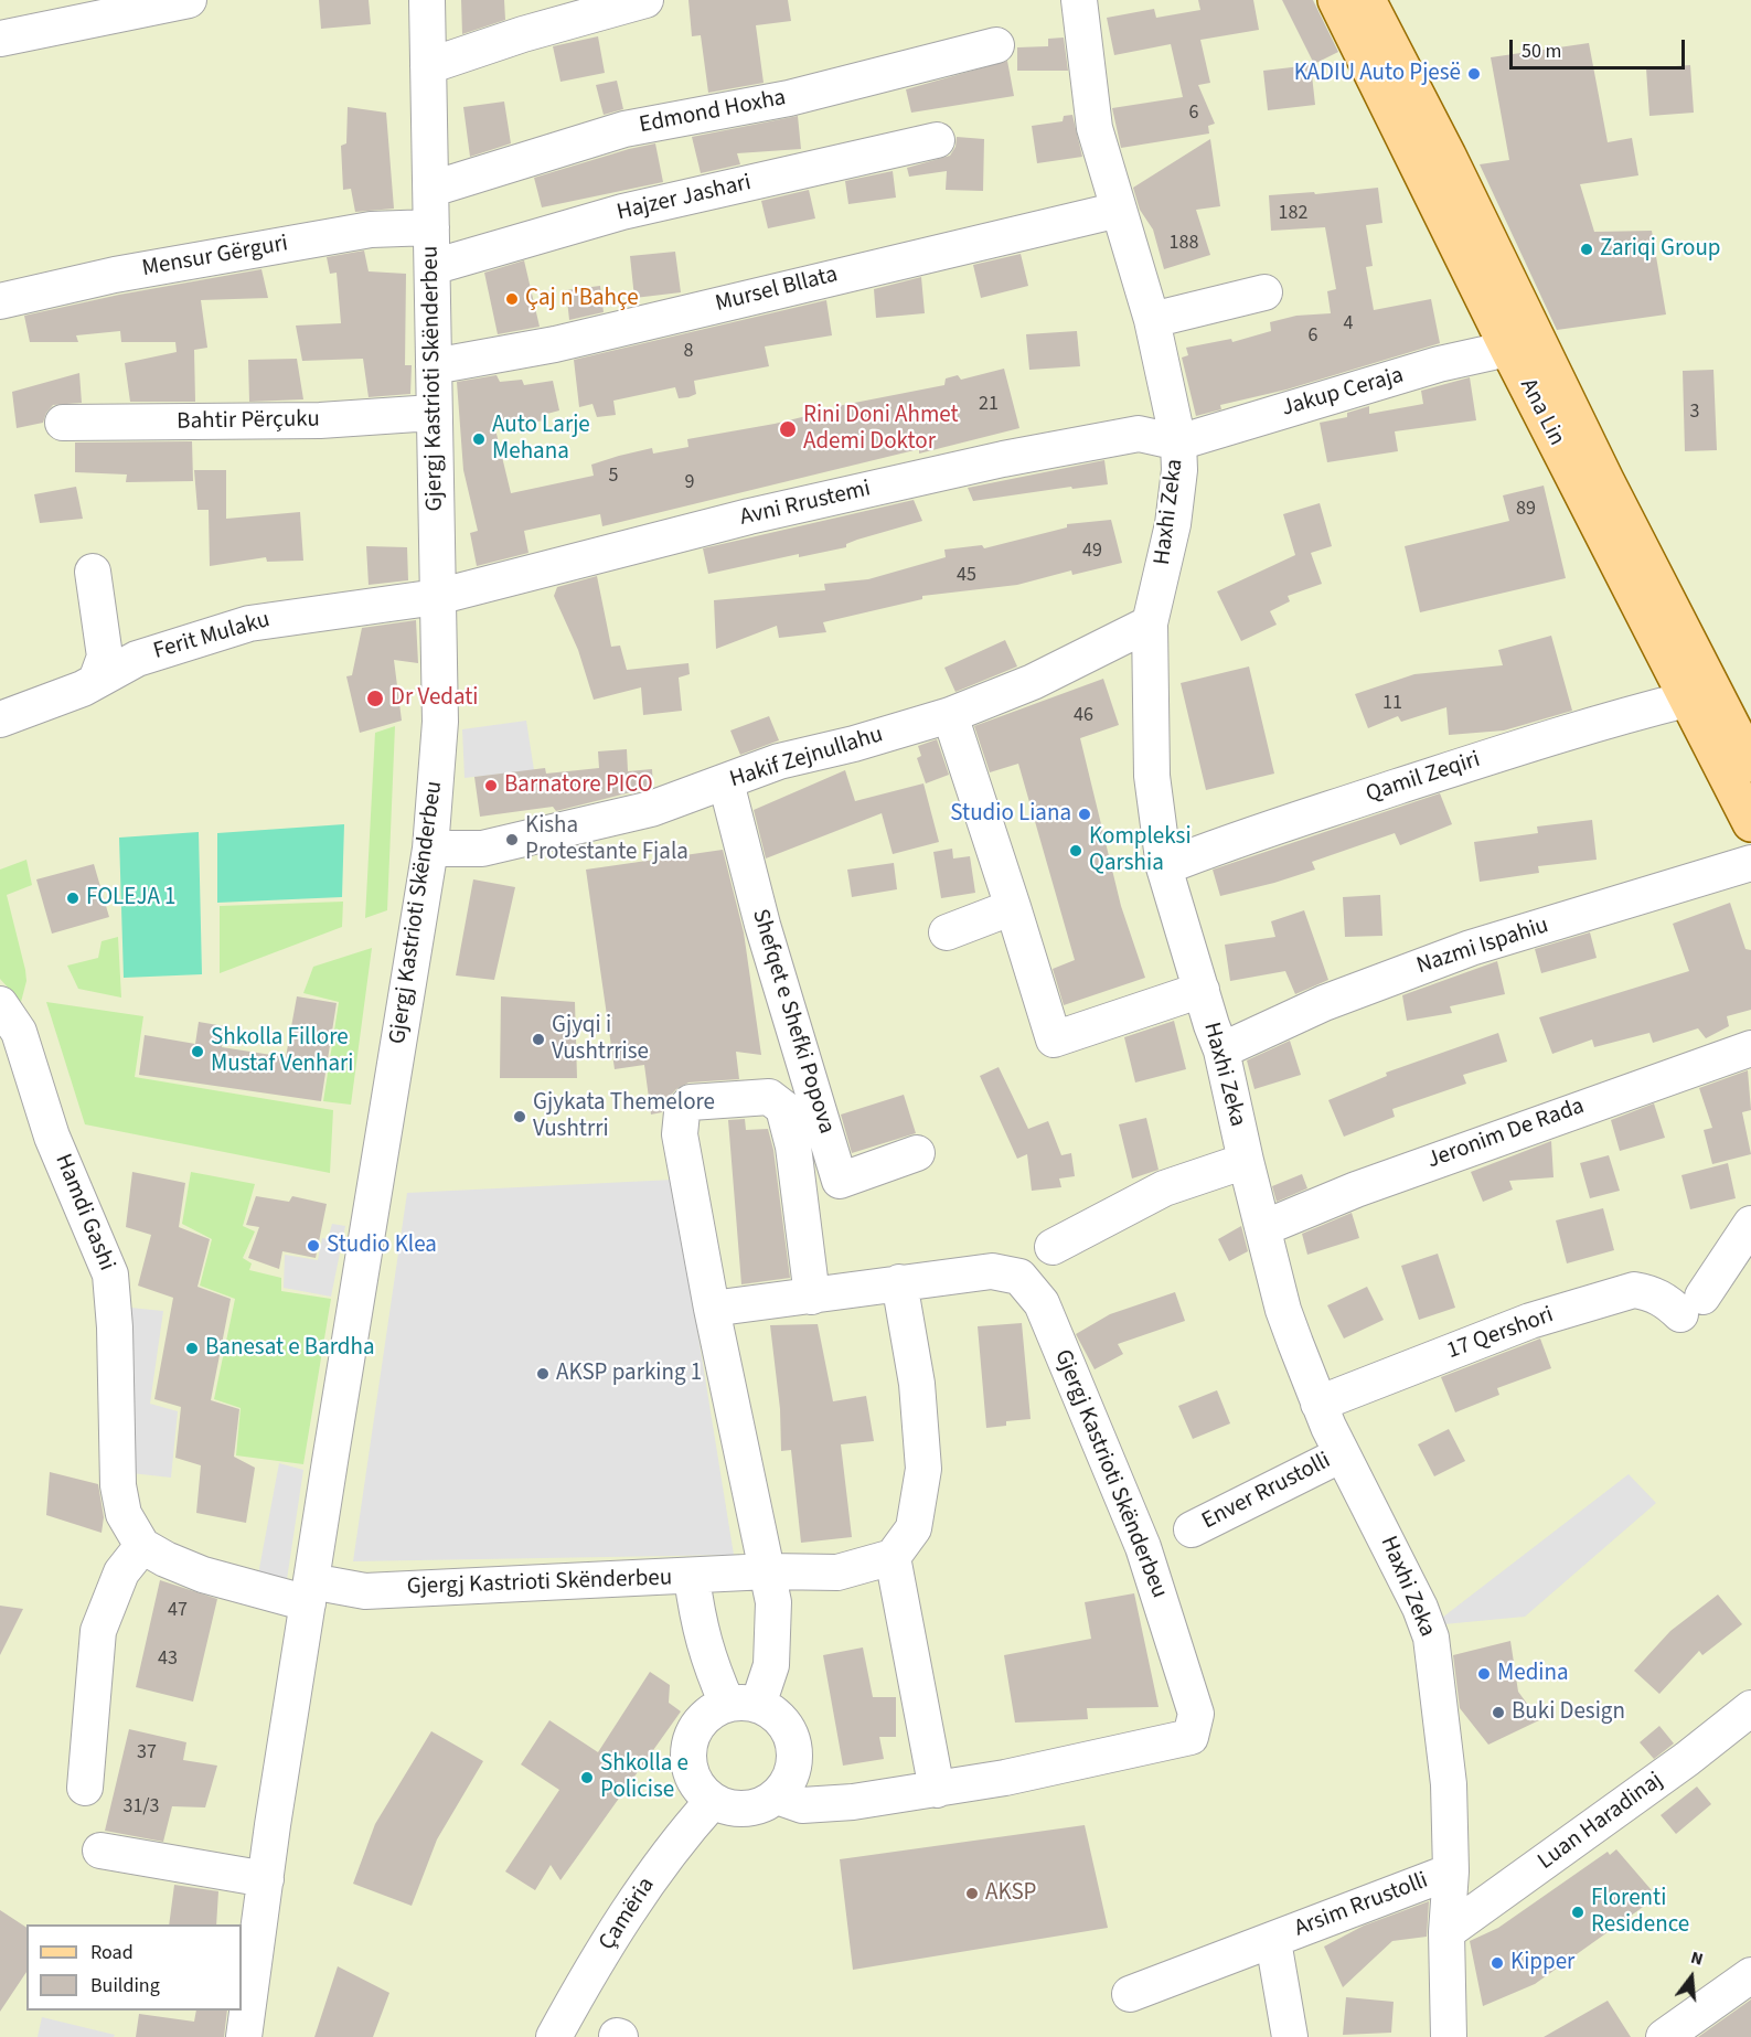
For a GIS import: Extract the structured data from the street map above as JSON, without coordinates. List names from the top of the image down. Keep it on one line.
{"streets":{"main road":["Ana Lin"],"street":["Edmond Hoxha","Hajzer Jashari","Mensur Gërguri","Mursel Bllata","Gjergj Kastrioti Skënderbeu","Jakup Ceraja","Bahtir Përçuku","Avni Rrustemi","Haxhi Zeka","Ferit Mulaku","Hakif Zejnullahu","Qamil Zeqiri","Nazmi Ispahiu","Shefqet e Shefki Popova","Jeronim De Rada","Hamdi Gashi","17 Qershori","Enver Rrustolli","Luan Haradinaj","Arsim Rrustolli","Çamëria"]},"crossings":[["Edmond Hoxha","Gjergj Kastrioti Skënderbeu"],["Hajzer Jashari","Gjergj Kastrioti Skënderbeu"],["Mensur Gërguri","Gjergj Kastrioti Skënderbeu"],["Mursel Bllata","Gjergj Kastrioti Skënderbeu"],["Mursel Bllata","Haxhi Zeka"],["Gjergj Kastrioti Skënderbeu","Bahtir Përçuku"],["Gjergj Kastrioti Skënderbeu","Avni Rrustemi"],["Gjergj Kastrioti Skënderbeu","Ferit Mulaku"],["Gjergj Kastrioti Skënderbeu","Hakif Zejnullahu"],["Jakup Ceraja","Ana Lin"],["Jakup Ceraja","Avni Rrustemi"],["Jakup Ceraja","Haxhi Zeka"],["Ana Lin","Qamil Zeqiri"],["Avni Rrustemi","Haxhi Zeka"],["Avni Rrustemi","Ferit Mulaku"],["Haxhi Zeka","Hakif Zejnullahu"],["Haxhi Zeka","Qamil Zeqiri"],["Haxhi Zeka","Nazmi Ispahiu"],["Haxhi Zeka","Jeronim De Rada"],["Haxhi Zeka","17 Qershori"],["Haxhi Zeka","Enver Rrustolli"],["Haxhi Zeka","Luan Haradinaj"],["Haxhi Zeka","Arsim Rrustolli"],["Hakif Zejnullahu","Shefqet e Shefki Popova"]],"places":["KADIU Auto Pjesë","Zariqi Group","Çaj n'Bahçe","Rini Doni Ahmet Ademi Doktor","Auto Larje Mehana","Dr Vedati","Barnatore PICO","Studio Liana","Kisha Protestante Fjala","Kompleksi Qarshia","FOLEJA 1","Gjyqi i Vushtrrise","Shkolla Fillore Mustaf Venhari","Gjykata Themelore Vushtrri","Studio Klea","Banesat e Bardha","AKSP parking 1","Medina","Buki Design","Shkolla e Policise","AKSP","Florenti Residence","Kipper"],"house_numbers":["6","182","188","4","6","8","21","3","5","9","89","49","45","11","46","47","43","37","31/3"],"legend":["Road","Building"],"scale_bar":"50 m","north":"top"}
